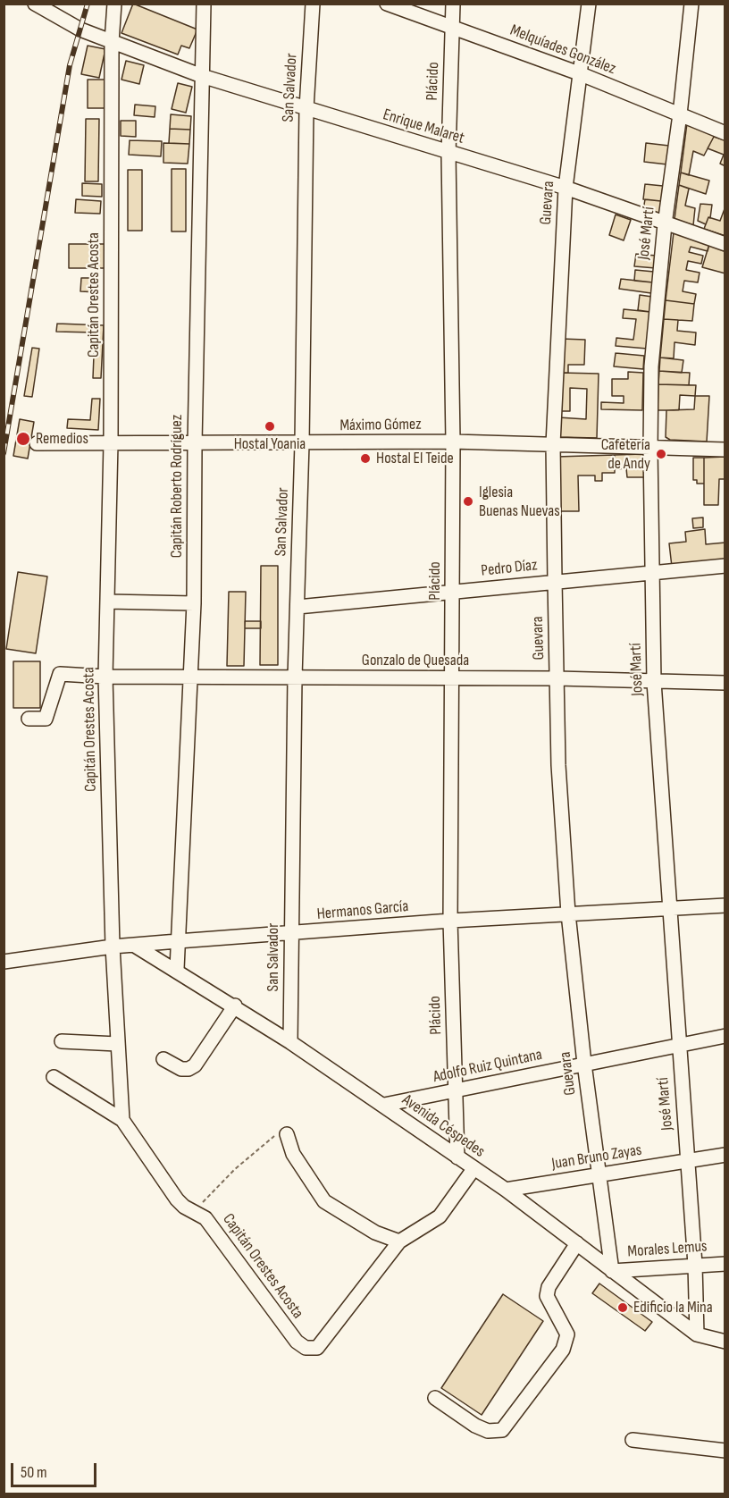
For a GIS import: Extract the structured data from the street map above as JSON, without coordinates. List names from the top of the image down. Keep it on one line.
{"streets":{"street":["Melquíades González","Plácido","San Salvador","Enrique Malaret","Guevara","José Martí","Capitán Orestes Acosta","Máximo Gómez","Capitán Roberto Rodríguez","Pedro Díaz","Gonzalo de Quesada","Hermanos García","Adolfo Ruiz Quintana","Avenida Céspedes","Juan Bruno Zayas","Morales Lemus"]},"crossings":[["Melquíades González","Plácido"],["Melquíades González","Guevara"],["Melquíades González","José Martí"],["Plácido","Enrique Malaret"],["Plácido","Máximo Gómez"],["Plácido","Pedro Díaz"],["Plácido","Gonzalo de Quesada"],["Plácido","Hermanos García"],["Plácido","Adolfo Ruiz Quintana"],["Plácido","Avenida Céspedes"],["San Salvador","Enrique Malaret"],["San Salvador","Máximo Gómez"],["San Salvador","Pedro Díaz"],["San Salvador","Gonzalo de Quesada"],["San Salvador","Hermanos García"],["San Salvador","Avenida Céspedes"],["Enrique Malaret","Guevara"],["Enrique Malaret","José Martí"],["Enrique Malaret","Capitán Orestes Acosta"],["Enrique Malaret","Capitán Roberto Rodríguez"],["Guevara","Máximo Gómez"],["Guevara","Pedro Díaz"],["Guevara","Gonzalo de Quesada"],["Guevara","Hermanos García"],["Guevara","Adolfo Ruiz Quintana"],["Guevara","Avenida Céspedes"],["Guevara","Juan Bruno Zayas"],["Guevara","Morales Lemus"],["José Martí","Máximo Gómez"],["José Martí","Pedro Díaz"],["José Martí","Gonzalo de Quesada"],["José Martí","Hermanos García"],["José Martí","Adolfo Ruiz Quintana"],["José Martí","Avenida Céspedes"],["José Martí","Juan Bruno Zayas"],["José Martí","Morales Lemus"],["Capitán Orestes Acosta","Máximo Gómez"],["Capitán Orestes Acosta","Gonzalo de Quesada"],["Capitán Orestes Acosta","Hermanos García"],["Máximo Gómez","Capitán Roberto Rodríguez"],["Capitán Roberto Rodríguez","Gonzalo de Quesada"],["Capitán Roberto Rodríguez","Hermanos García"],["Capitán Roberto Rodríguez","Avenida Céspedes"],["Hermanos García","Avenida Céspedes"],["Adolfo Ruiz Quintana","Avenida Céspedes"],["Avenida Céspedes","Juan Bruno Zayas"],["Avenida Céspedes","Morales Lemus"]],"places":["Hostal Yoania","Remedios","Cafetería de Andy","Hostal El Teide","Iglesia Buenas Nuevas","Edificio la Mina"],"scale_bar":"50 m"}
